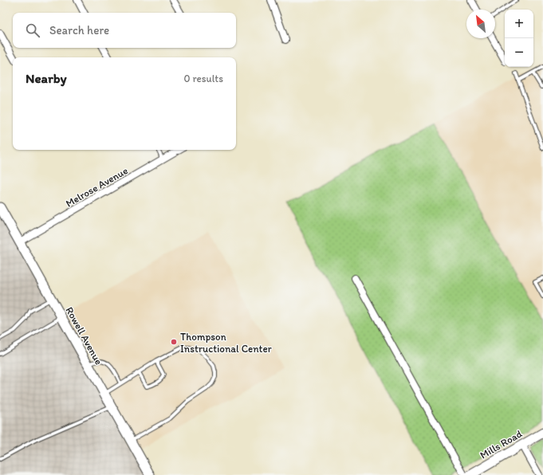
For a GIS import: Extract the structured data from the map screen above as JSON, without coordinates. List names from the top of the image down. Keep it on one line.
{"streets":{"street":["Melrose Avenue","Rowell Avenue","Mills Road"]},"crossings":[["Melrose Avenue","Rowell Avenue"]],"places":["Thompson Instructional Center"],"north":"top left","page":{"map_buttons":["+","−"],"search":"Search here","heading":["Nearby","0 results"]}}
